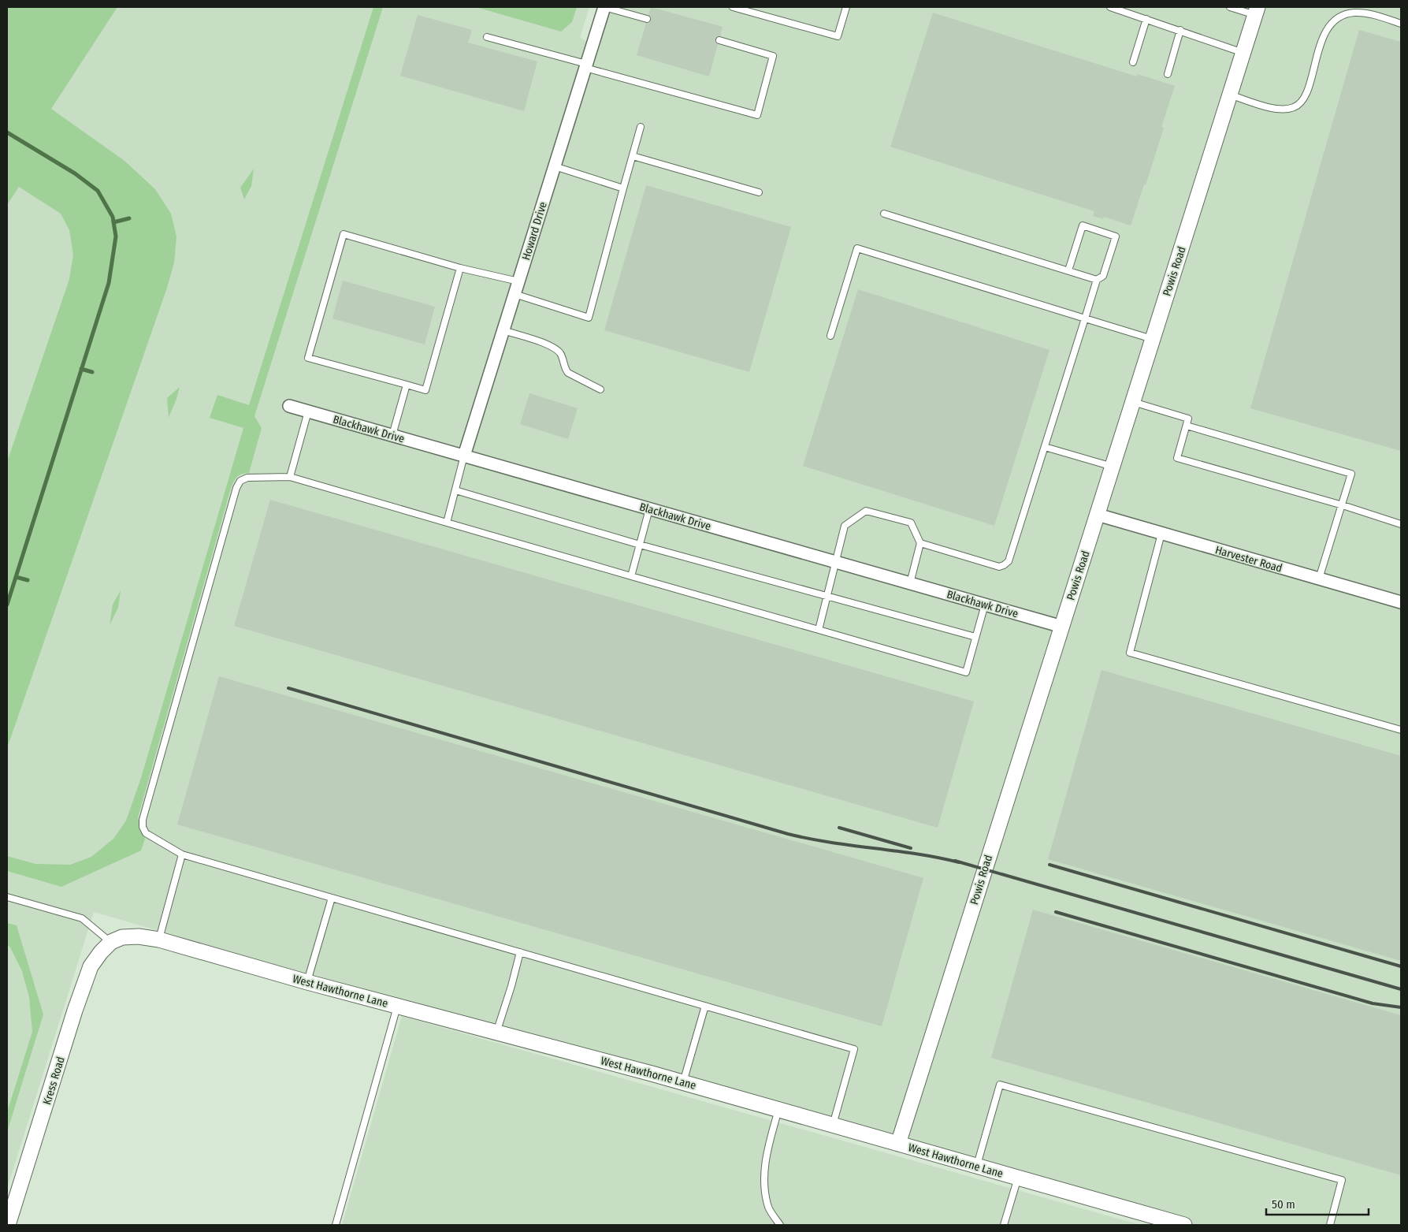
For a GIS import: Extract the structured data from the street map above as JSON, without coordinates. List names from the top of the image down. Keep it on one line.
{"streets":{"street":["Howard Drive","Powis Road","Blackhawk Drive","Harvester Road","West Hawthorne Lane","Kress Road"]},"crossings":[["Howard Drive","Blackhawk Drive"],["Powis Road","Blackhawk Drive"],["Powis Road","Harvester Road"],["Powis Road","West Hawthorne Lane"],["West Hawthorne Lane","Kress Road"]],"scale_bar":"50 m"}
